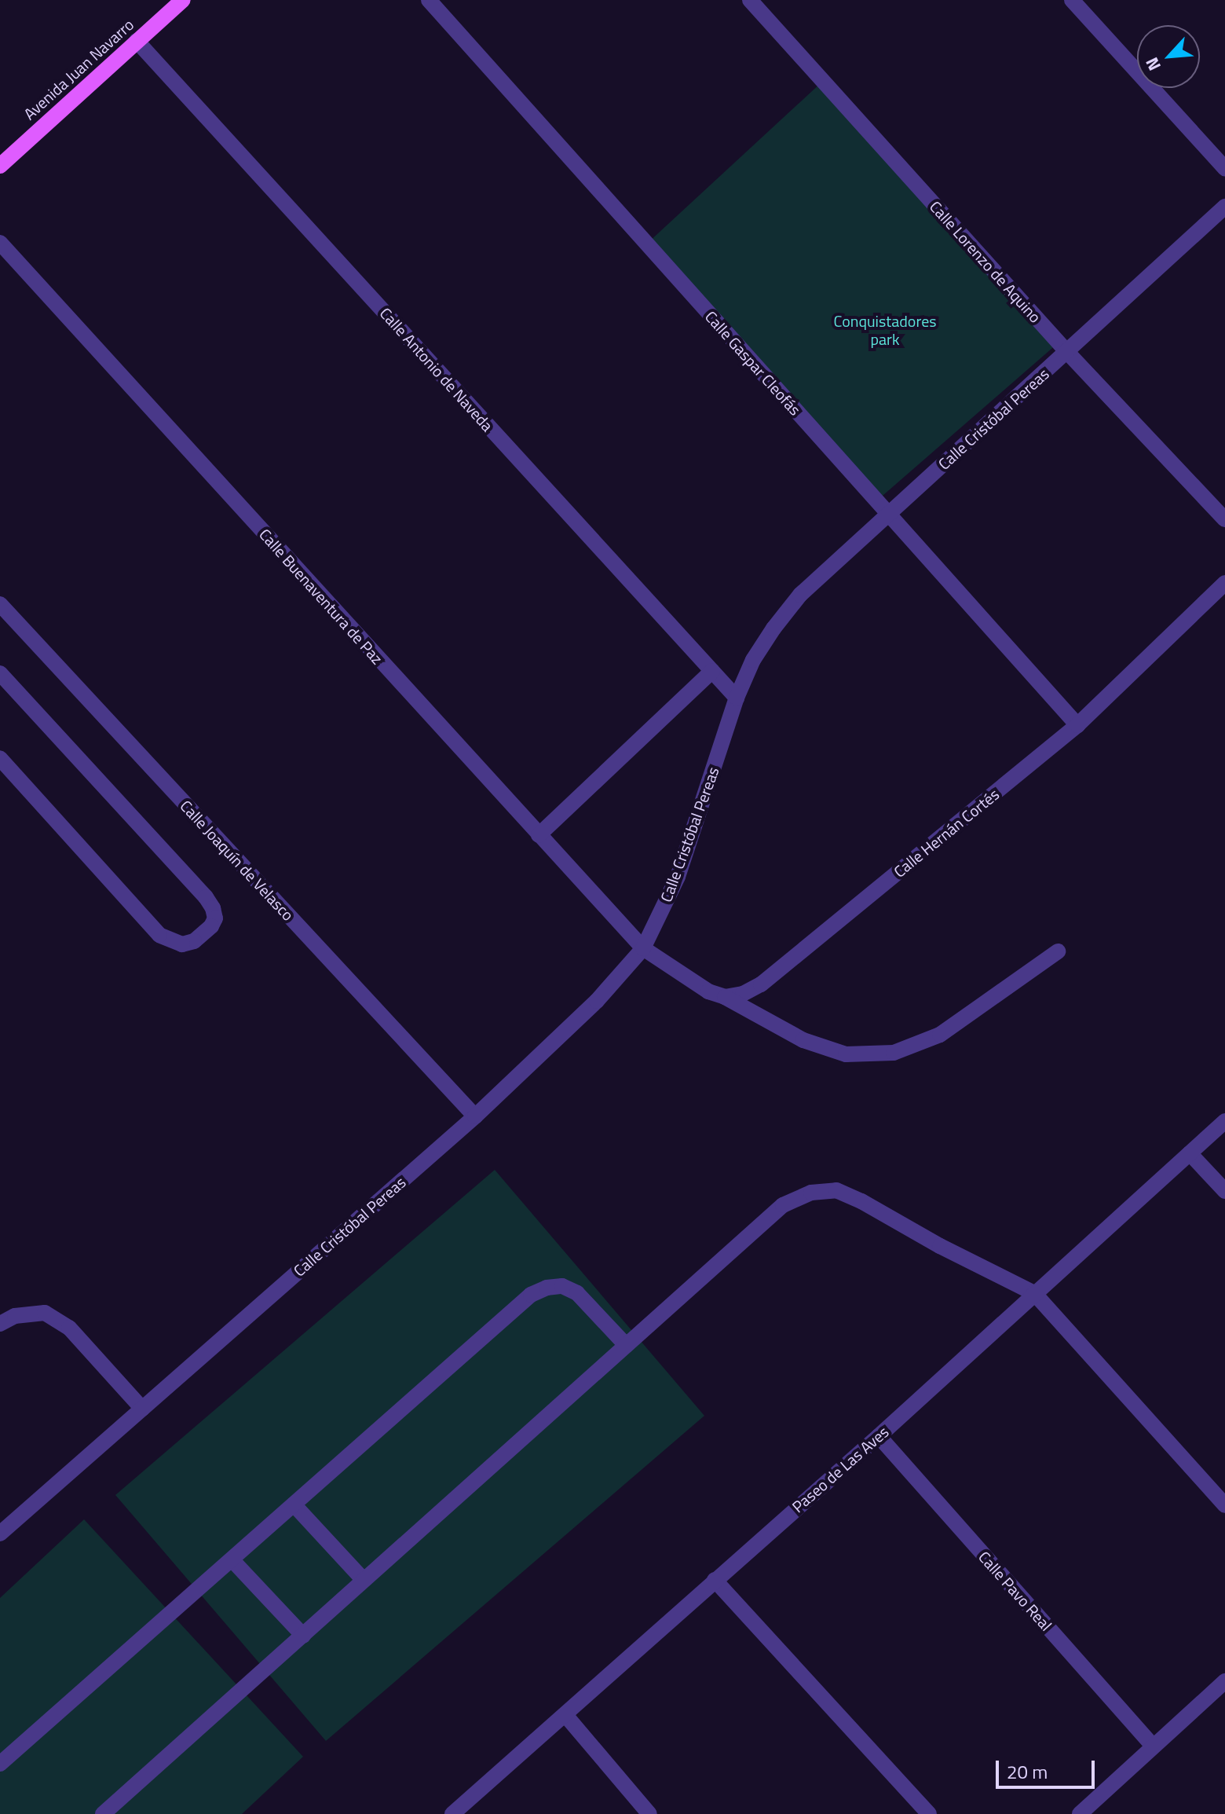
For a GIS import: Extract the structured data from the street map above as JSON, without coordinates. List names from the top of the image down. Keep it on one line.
{"streets":{"main road":["Avenida Juan Navarro"],"street":["Calle Lorenzo de Aquino","Calle Gaspar Cleofás","Calle Antonio de Naveda","Calle Cristóbal Pereas","Calle Buenaventura de Paz","Calle Hernán Cortés","Calle Joaquín de Velasco","Paseo de Las Aves","Calle Pavo Real"]},"crossings":[["Avenida Juan Navarro","Calle Antonio de Naveda"],["Calle Lorenzo de Aquino","Calle Cristóbal Pereas"],["Calle Gaspar Cleofás","Calle Cristóbal Pereas"],["Calle Gaspar Cleofás","Calle Hernán Cortés"],["Calle Antonio de Naveda","Calle Cristóbal Pereas"],["Calle Cristóbal Pereas","Calle Buenaventura de Paz"],["Calle Cristóbal Pereas","Calle Joaquín de Velasco"],["Paseo de Las Aves","Calle Pavo Real"]],"parks":["Conquistadores park"],"scale_bar":"20 m","north":"bottom left"}
